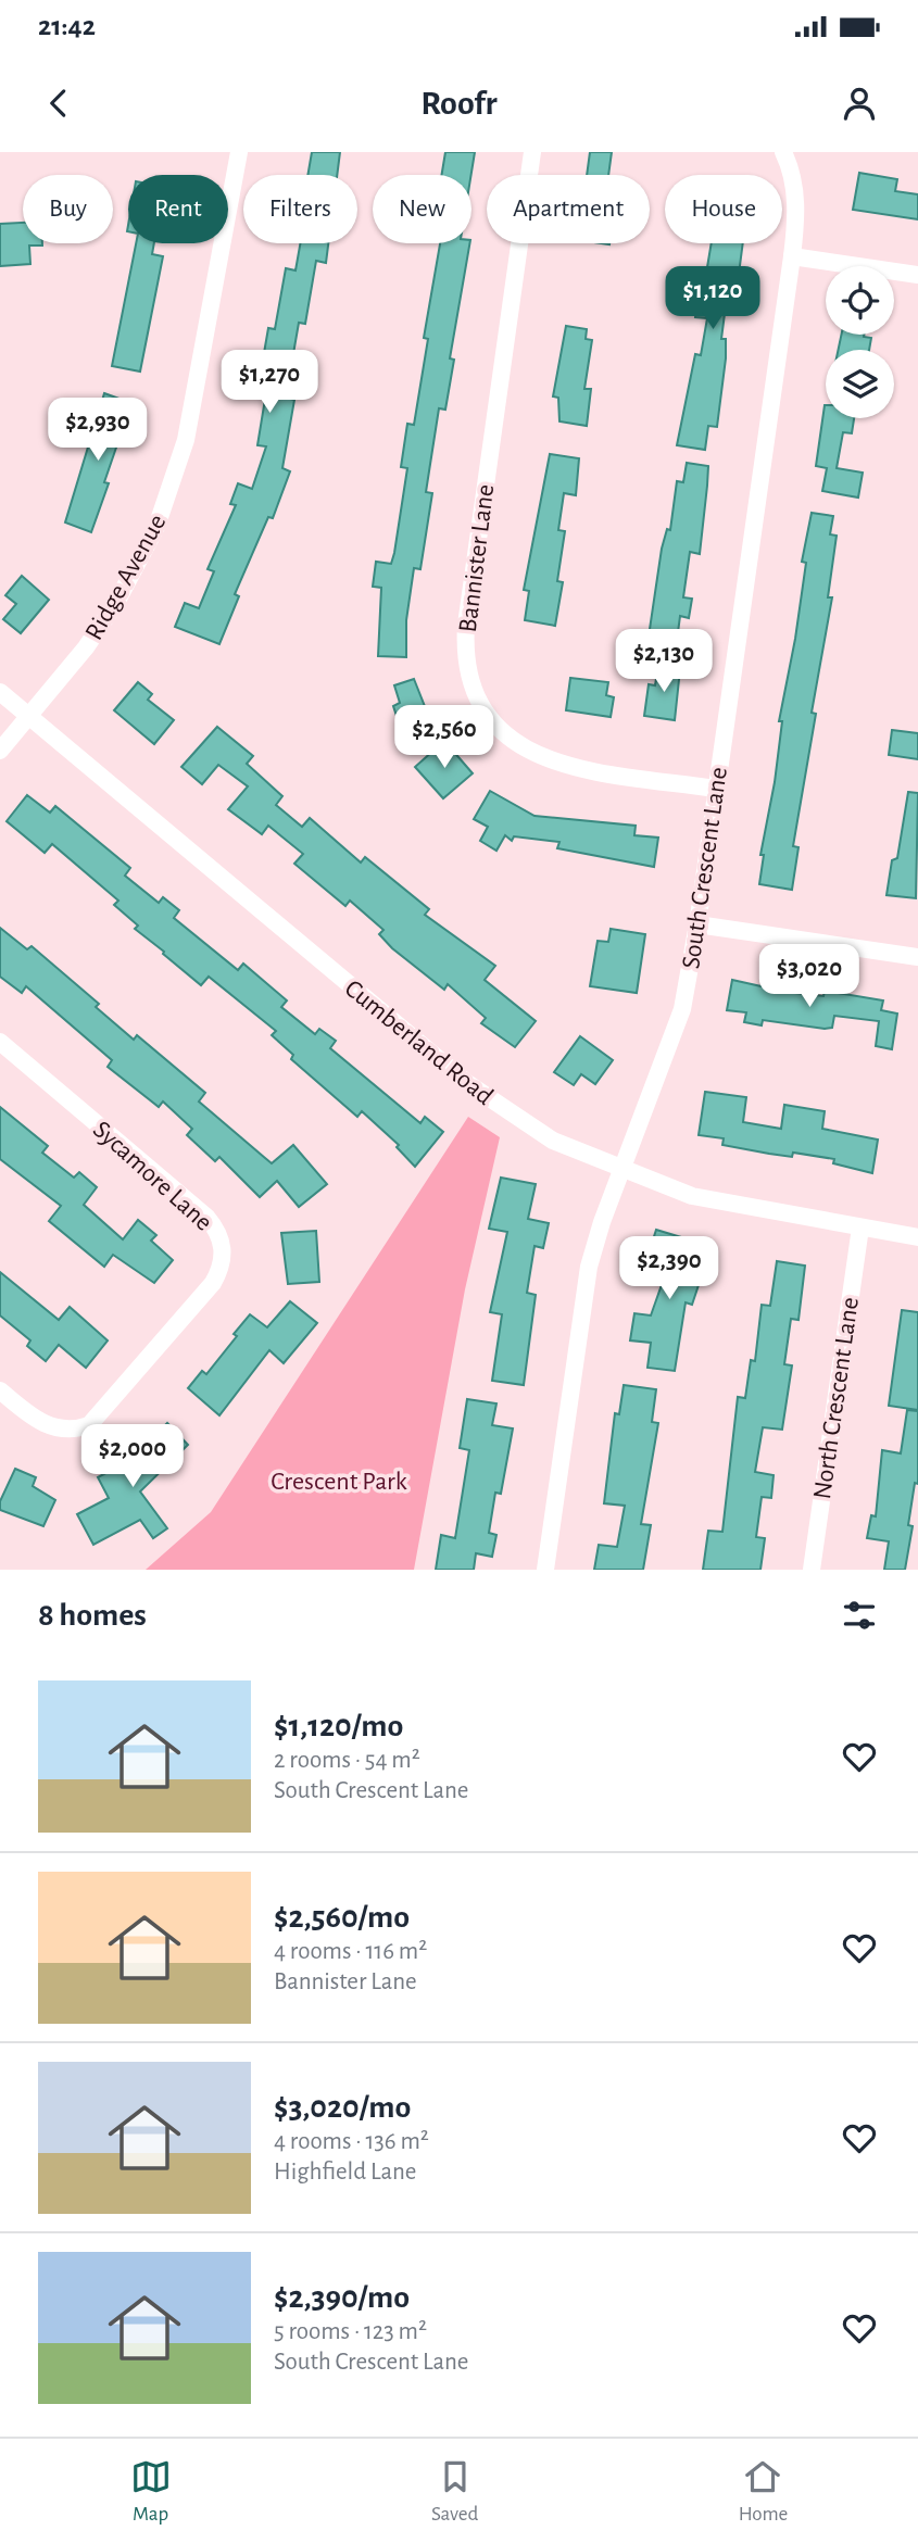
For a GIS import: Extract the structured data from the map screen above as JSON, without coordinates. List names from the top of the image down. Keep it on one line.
{"streets":{"street":["Bannister Lane","Ridge Avenue","South Crescent Lane","Cumberland Road","Sycamore Lane","North Crescent Lane"]},"crossings":[["Bannister Lane","South Crescent Lane"],["Ridge Avenue","Cumberland Road"],["South Crescent Lane","Cumberland Road"],["Cumberland Road","North Crescent Lane"]],"parks":["Crescent Park"],"page":{"status":"21:42","header":"Roofr","chip":["Buy","Rent","Filters","New","Apartment","House"],"price":["$1,120","$1,270","$2,930","$2,130","$2,560","$3,020","$2,390","$2,000"],"heading":"8 homes","list":[{"name":"$1,120/mo","note":"2 rooms · 54 m² · South Crescent Lane"},{"name":"$2,560/mo","note":"4 rooms · 116 m² · Bannister Lane"},{"name":"$3,020/mo","note":"4 rooms · 136 m² · Highfield Lane"},{"name":"$2,390/mo","note":"5 rooms · 123 m² · South Crescent Lane"}],"tabs":["Map","Saved","Home"]}}
